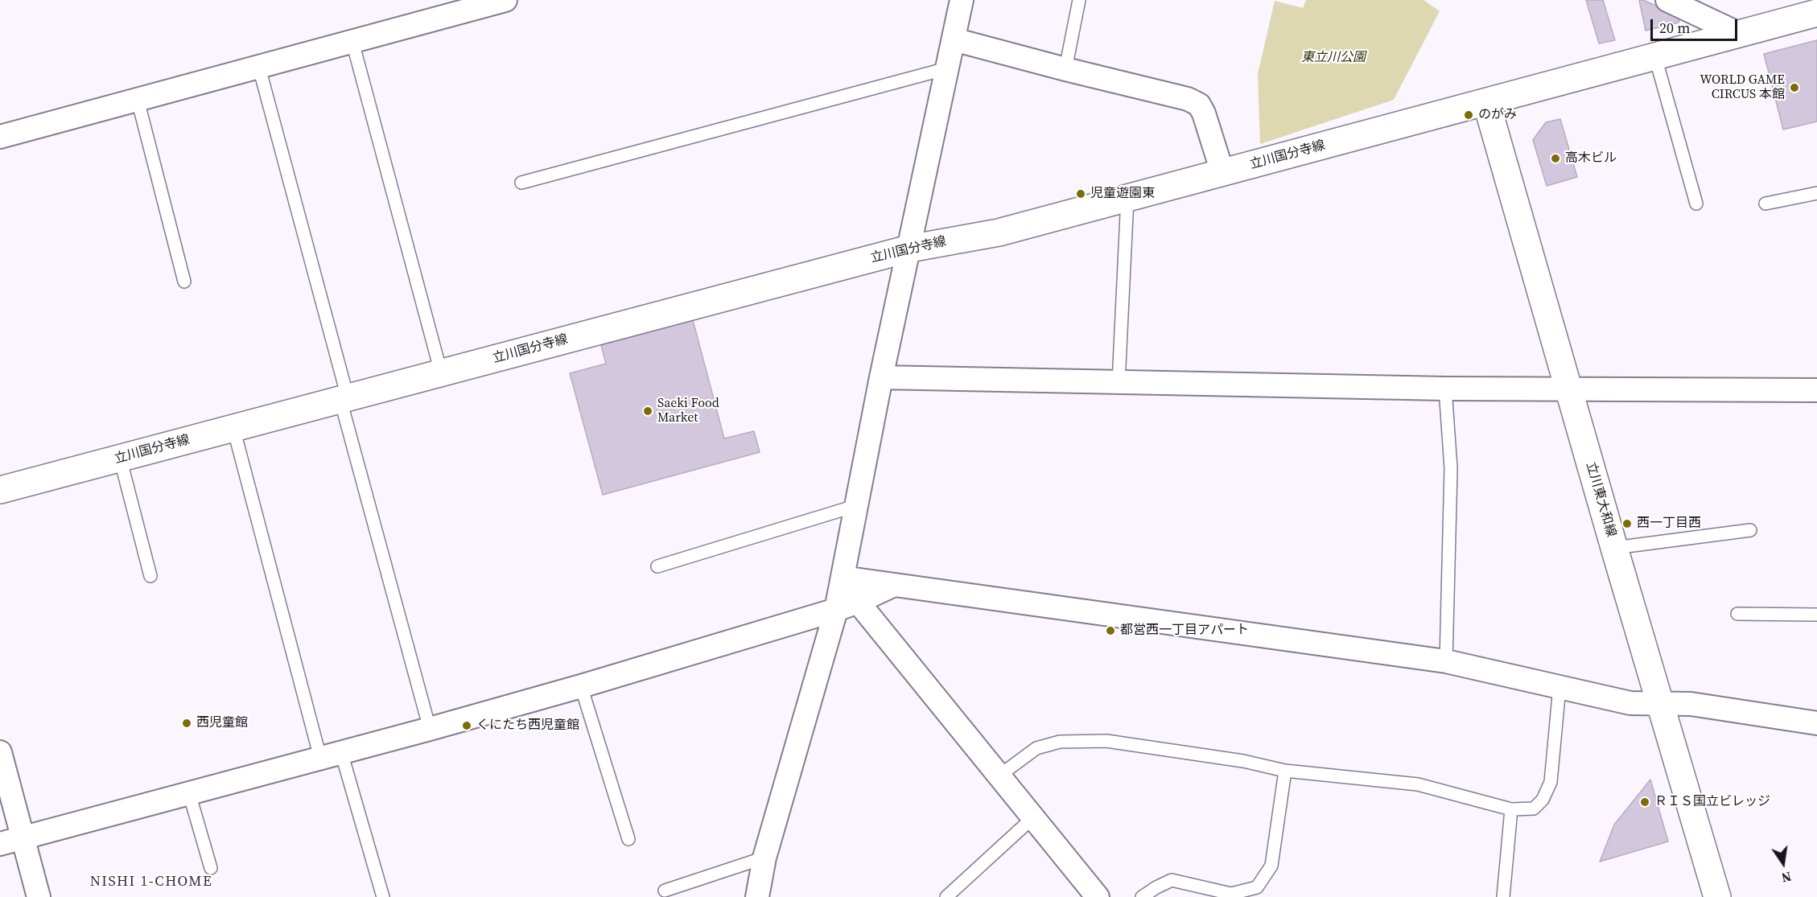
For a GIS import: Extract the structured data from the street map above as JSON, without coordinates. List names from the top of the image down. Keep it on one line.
{"streets":{"main road":["立川国分寺線","立川東大和線"]},"crossings":[["立川国分寺線","立川東大和線"]],"districts":["NISHI 1-CHOME"],"parks":["東立川公園"],"places":["WORLD GAME CIRCUS 本館","のがみ","高木ビル","児童遊園東","Saeki Food Market","西一丁目西","都営西一丁目アパート","西児童館","くにたち西児童館","ＲＩＳ国立ビレッジ"],"scale_bar":"20 m","north":"bottom"}
